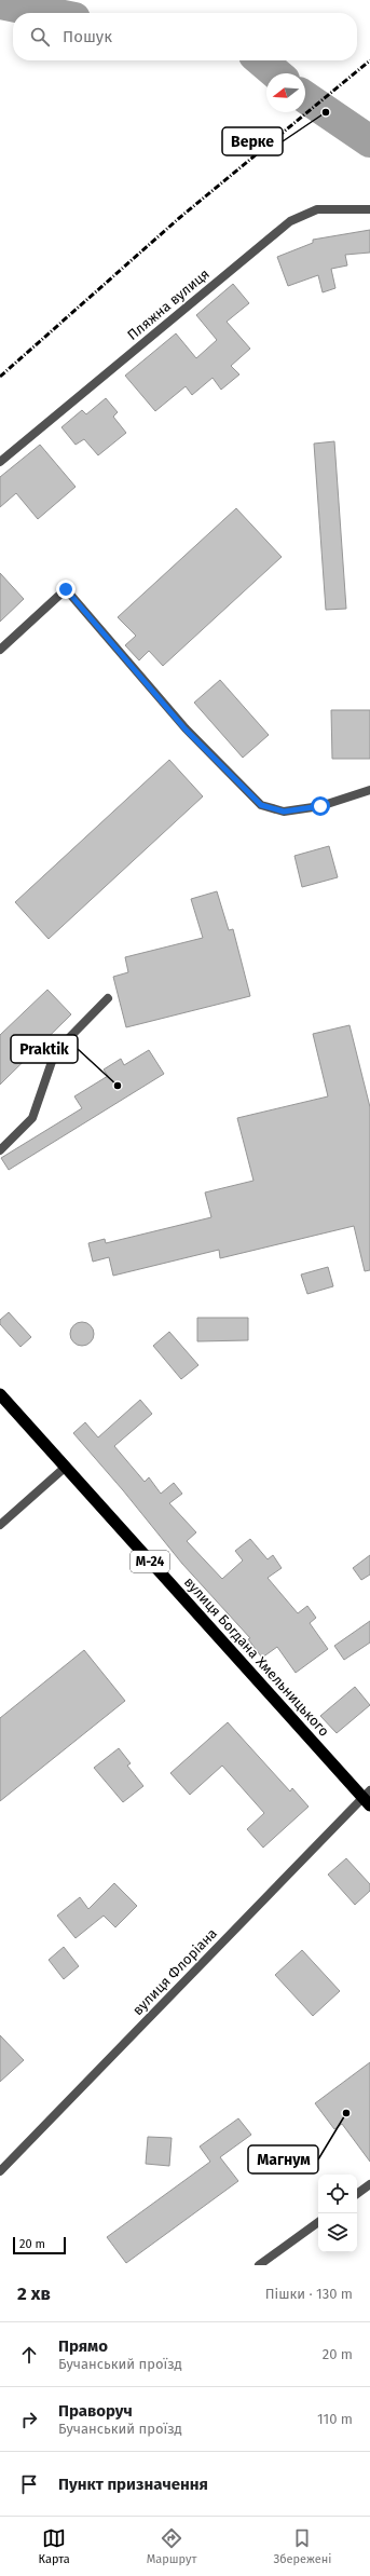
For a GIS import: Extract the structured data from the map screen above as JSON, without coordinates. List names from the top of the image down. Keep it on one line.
{"streets":{"highway":["М-24","вулиця Богдана Хмельницького"],"street":["Пляжна вулиця","вулиця Флоріана"]},"crossings":[["вулиця Богдана Хмельницького","вулиця Флоріана"]],"places":["Верке","Praktik","Магнум"],"scale_bar":"20 m","north":"left","page":{"search":"Пошук","scale":"20 m","heading":["2 хв","Пішки · 130 m"],"list":[["Прямо","Бучанський проїзд","20 m"],["Праворуч","Бучанський проїзд","110 m"],"Пункт призначення"],"nav":["Карта","Маршрут","Збережені"]}}
